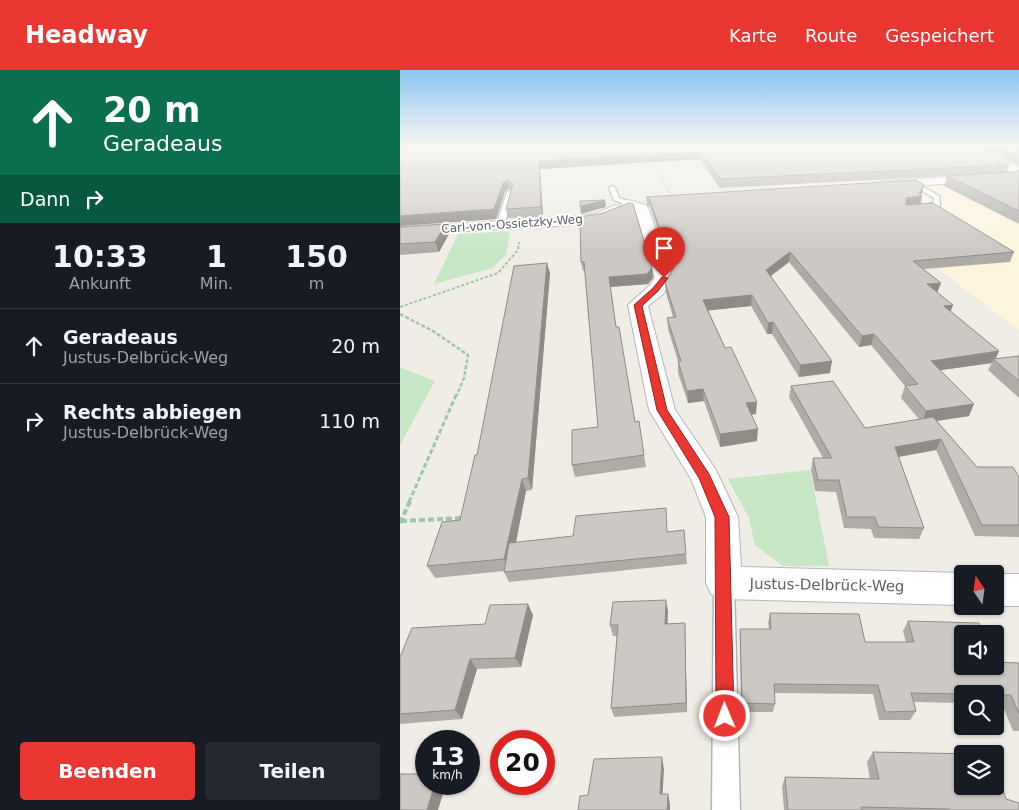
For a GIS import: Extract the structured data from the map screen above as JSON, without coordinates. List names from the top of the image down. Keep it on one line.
{"streets":{"street":["Carl-von-Ossietzky-Weg","Justus-Delbrück-Weg"]},"north":"top","page":{"header":"Headway","nav":["Karte","Route","Gespeichert"],"turn":["20 m","Geradeaus"],"then":"Dann","eta":["10:33","Ankunft","1","Min.","150","m"],"list":[{"name":"Geradeaus","note":"Justus-Delbrück-Weg","value":"20 m"},{"name":"Rechts abbiegen","note":"Justus-Delbrück-Weg","value":"110 m"}],"speed":"13 km/h","limit":"20","buttons":["Beenden","Teilen"]}}
